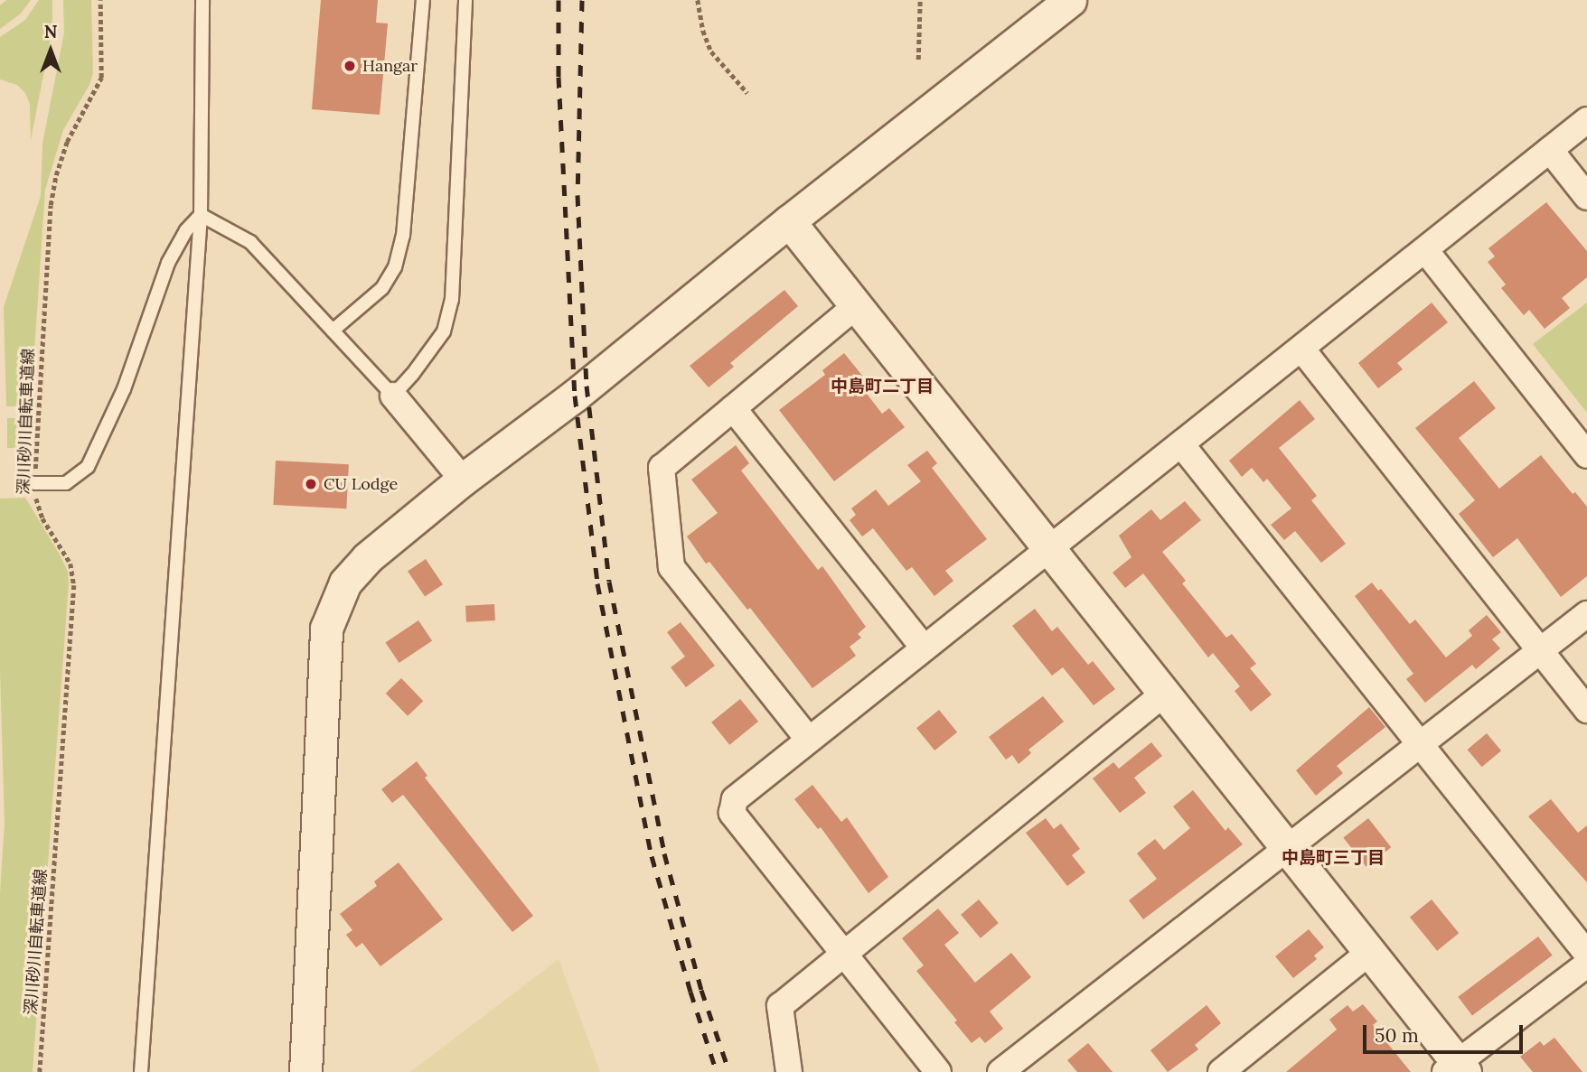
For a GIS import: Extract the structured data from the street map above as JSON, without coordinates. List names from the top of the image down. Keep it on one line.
{"streets":{"path":["深川砂川自転車道線"]},"districts":["中島町二丁目","中島町三丁目"],"places":["Hangar","CU Lodge"],"scale_bar":"50 m","north":"top"}
